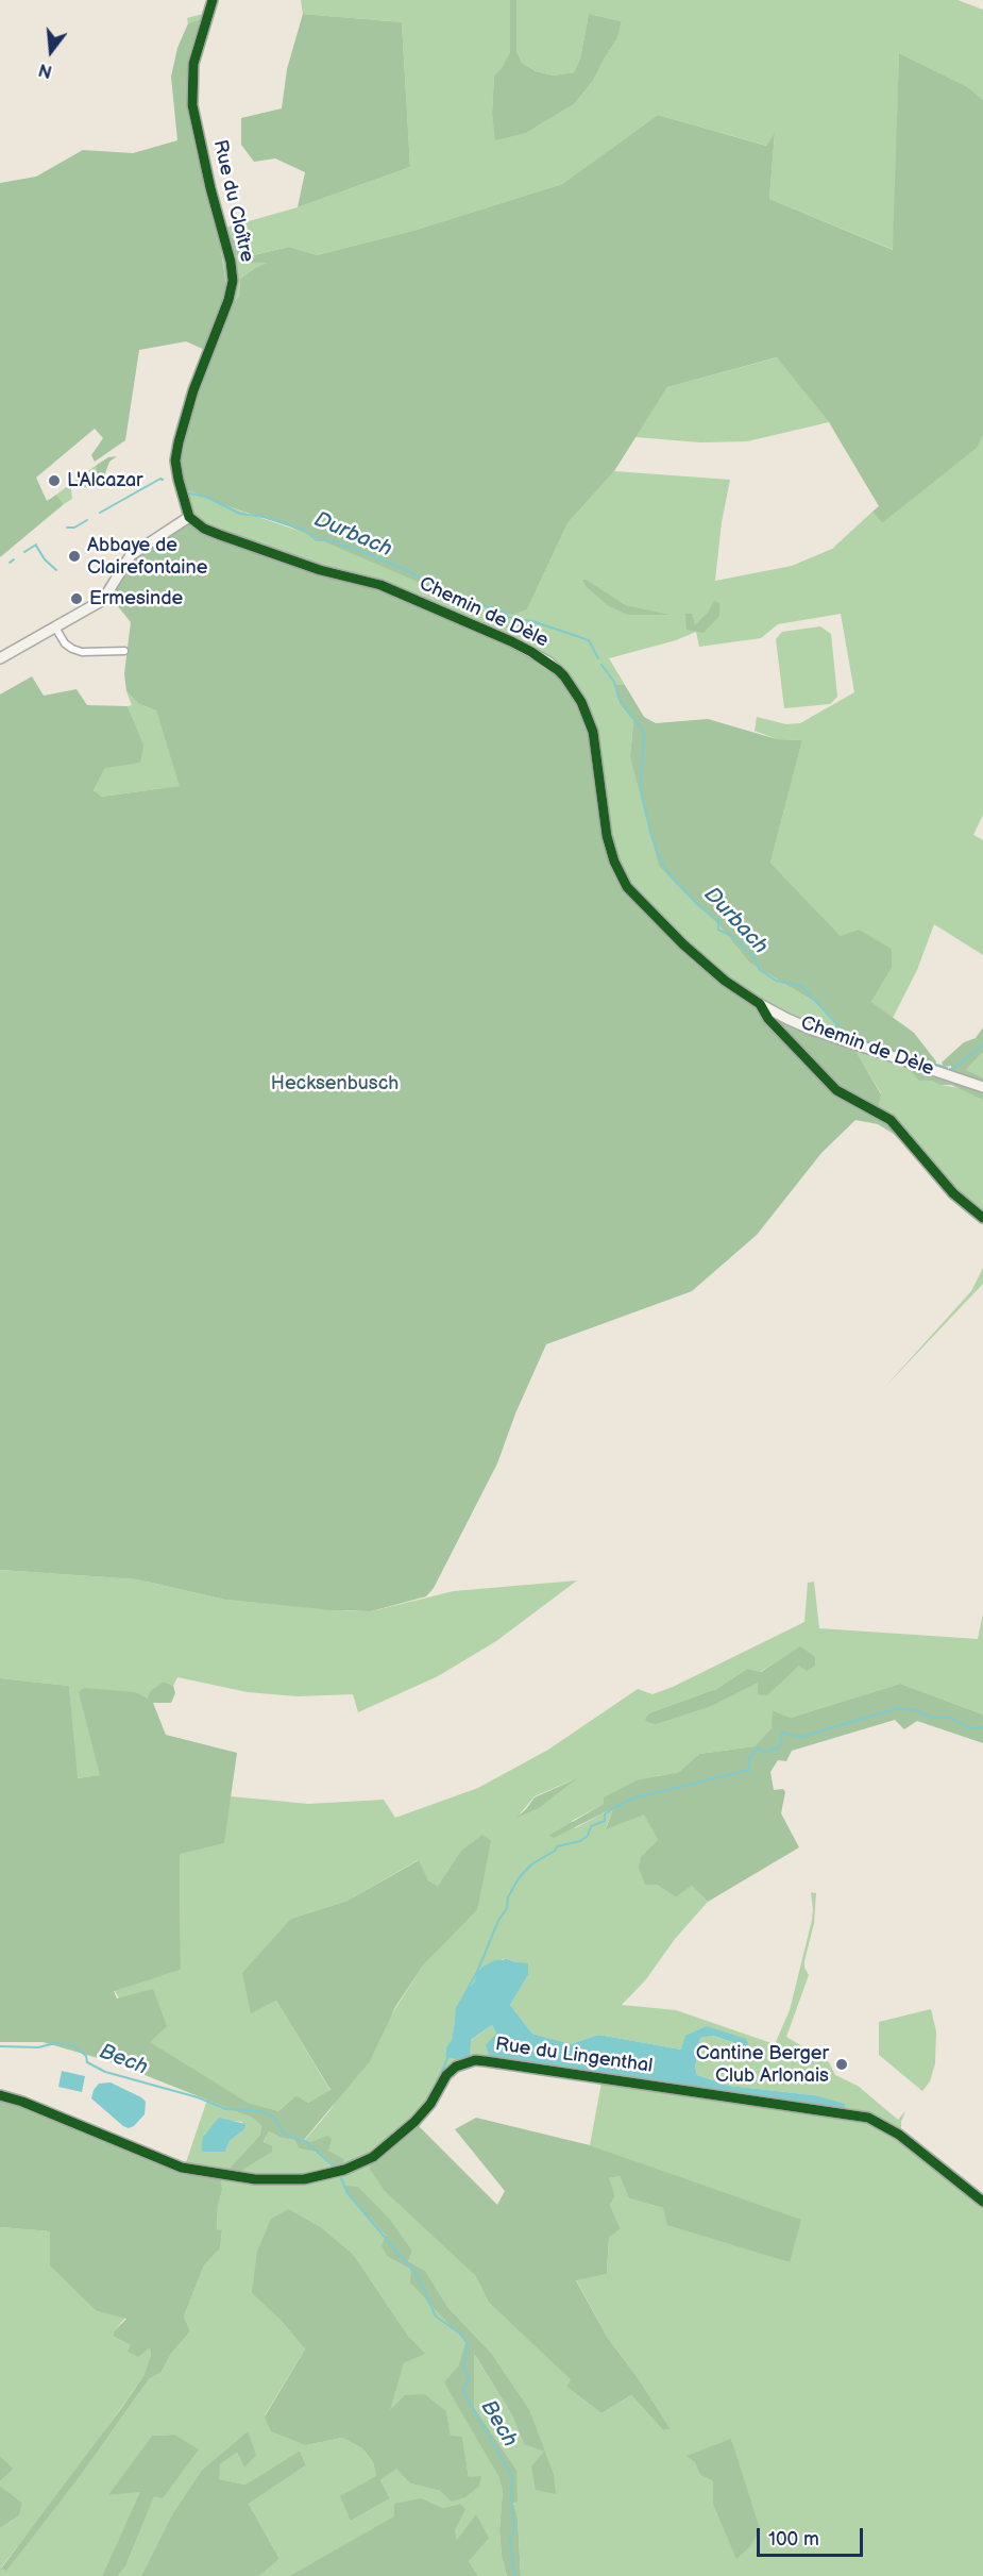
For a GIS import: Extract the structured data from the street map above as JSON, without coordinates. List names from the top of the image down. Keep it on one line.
{"streets":{"street":["Rue du Cloître","Chemin de Dèle","Rue du Lingenthal"]},"crossings":[["Rue du Cloître","Chemin de Dèle"]],"water":["Durbach","Bech"],"parks":["Hecksenbusch"],"places":["L'Alcazar","Abbaye de Clairefontaine","Ermesinde","Cantine Berger Club Arlonais"],"scale_bar":"100 m","north":"bottom"}
